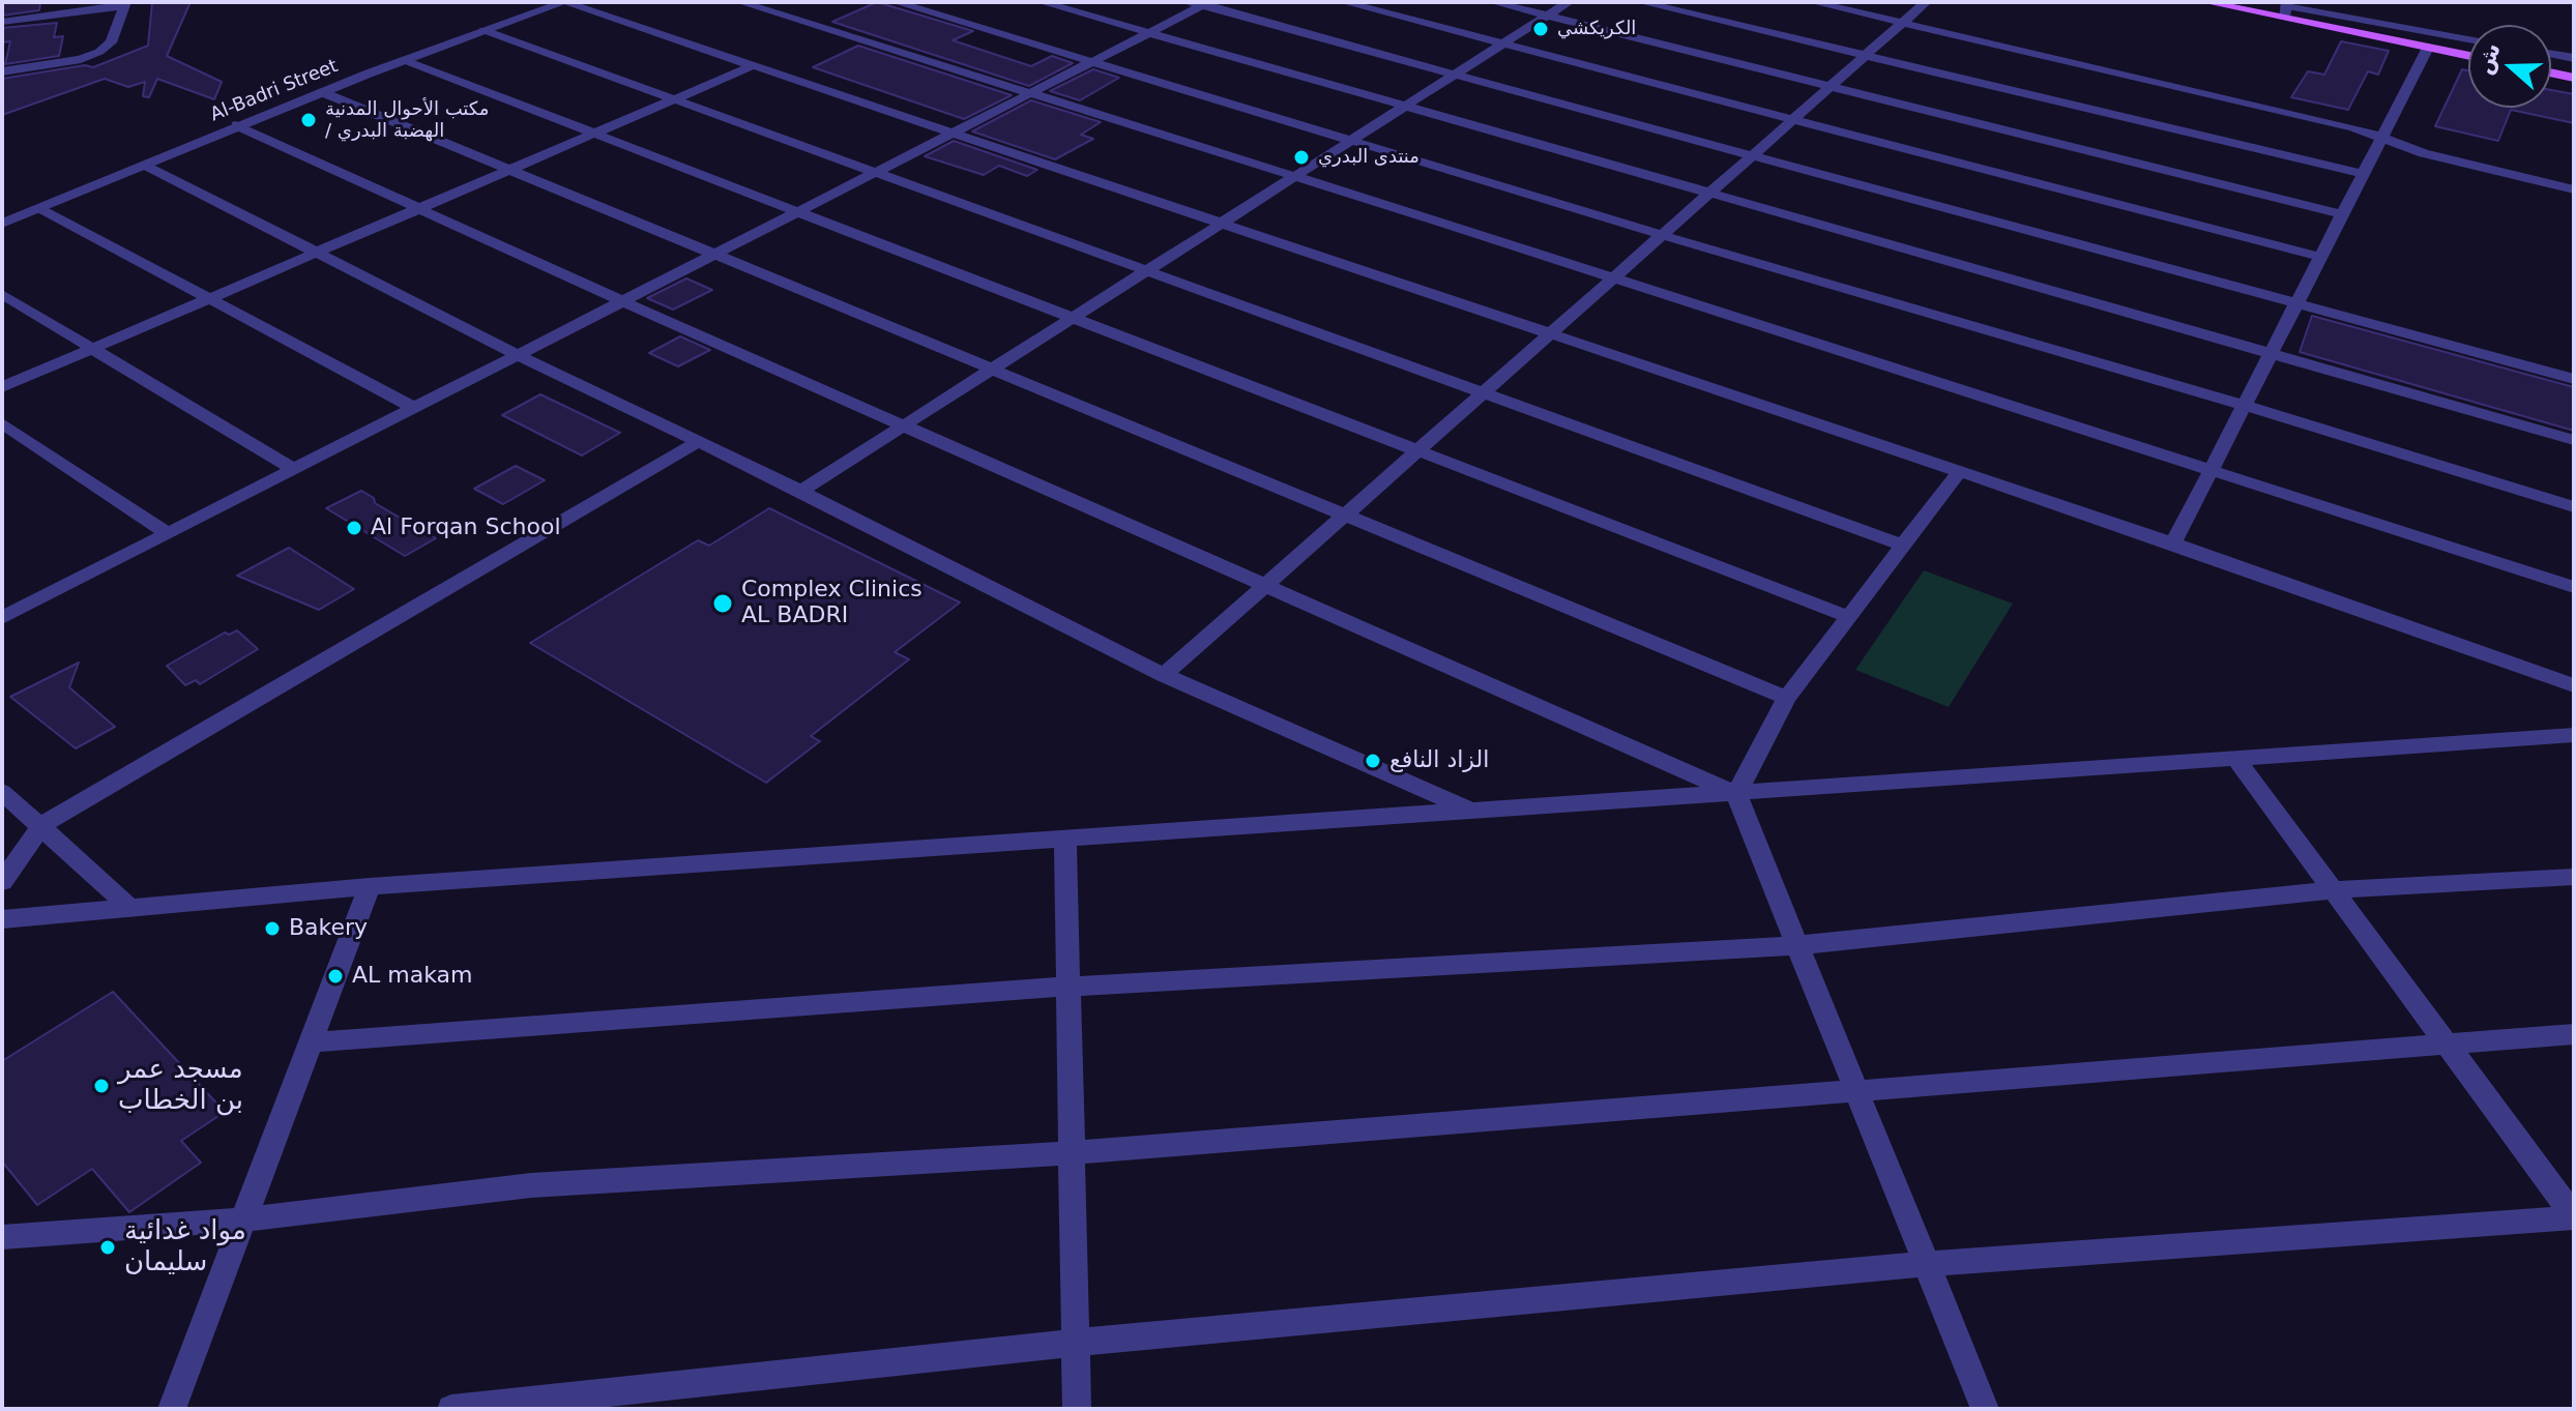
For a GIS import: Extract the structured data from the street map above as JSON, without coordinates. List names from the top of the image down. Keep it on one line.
{"streets":{"street":["Al-Badri Street"]},"places":["الكريكشي","مكتب الأحوال المدنية / الهضبة البدري","منتدى البدري","Al Forqan School","Complex Clinics AL BADRI","الزاد النافع","Bakery","AL makam","مسجد عمر بن الخطاب","مواد غدائية سليمان"],"north":"left"}
